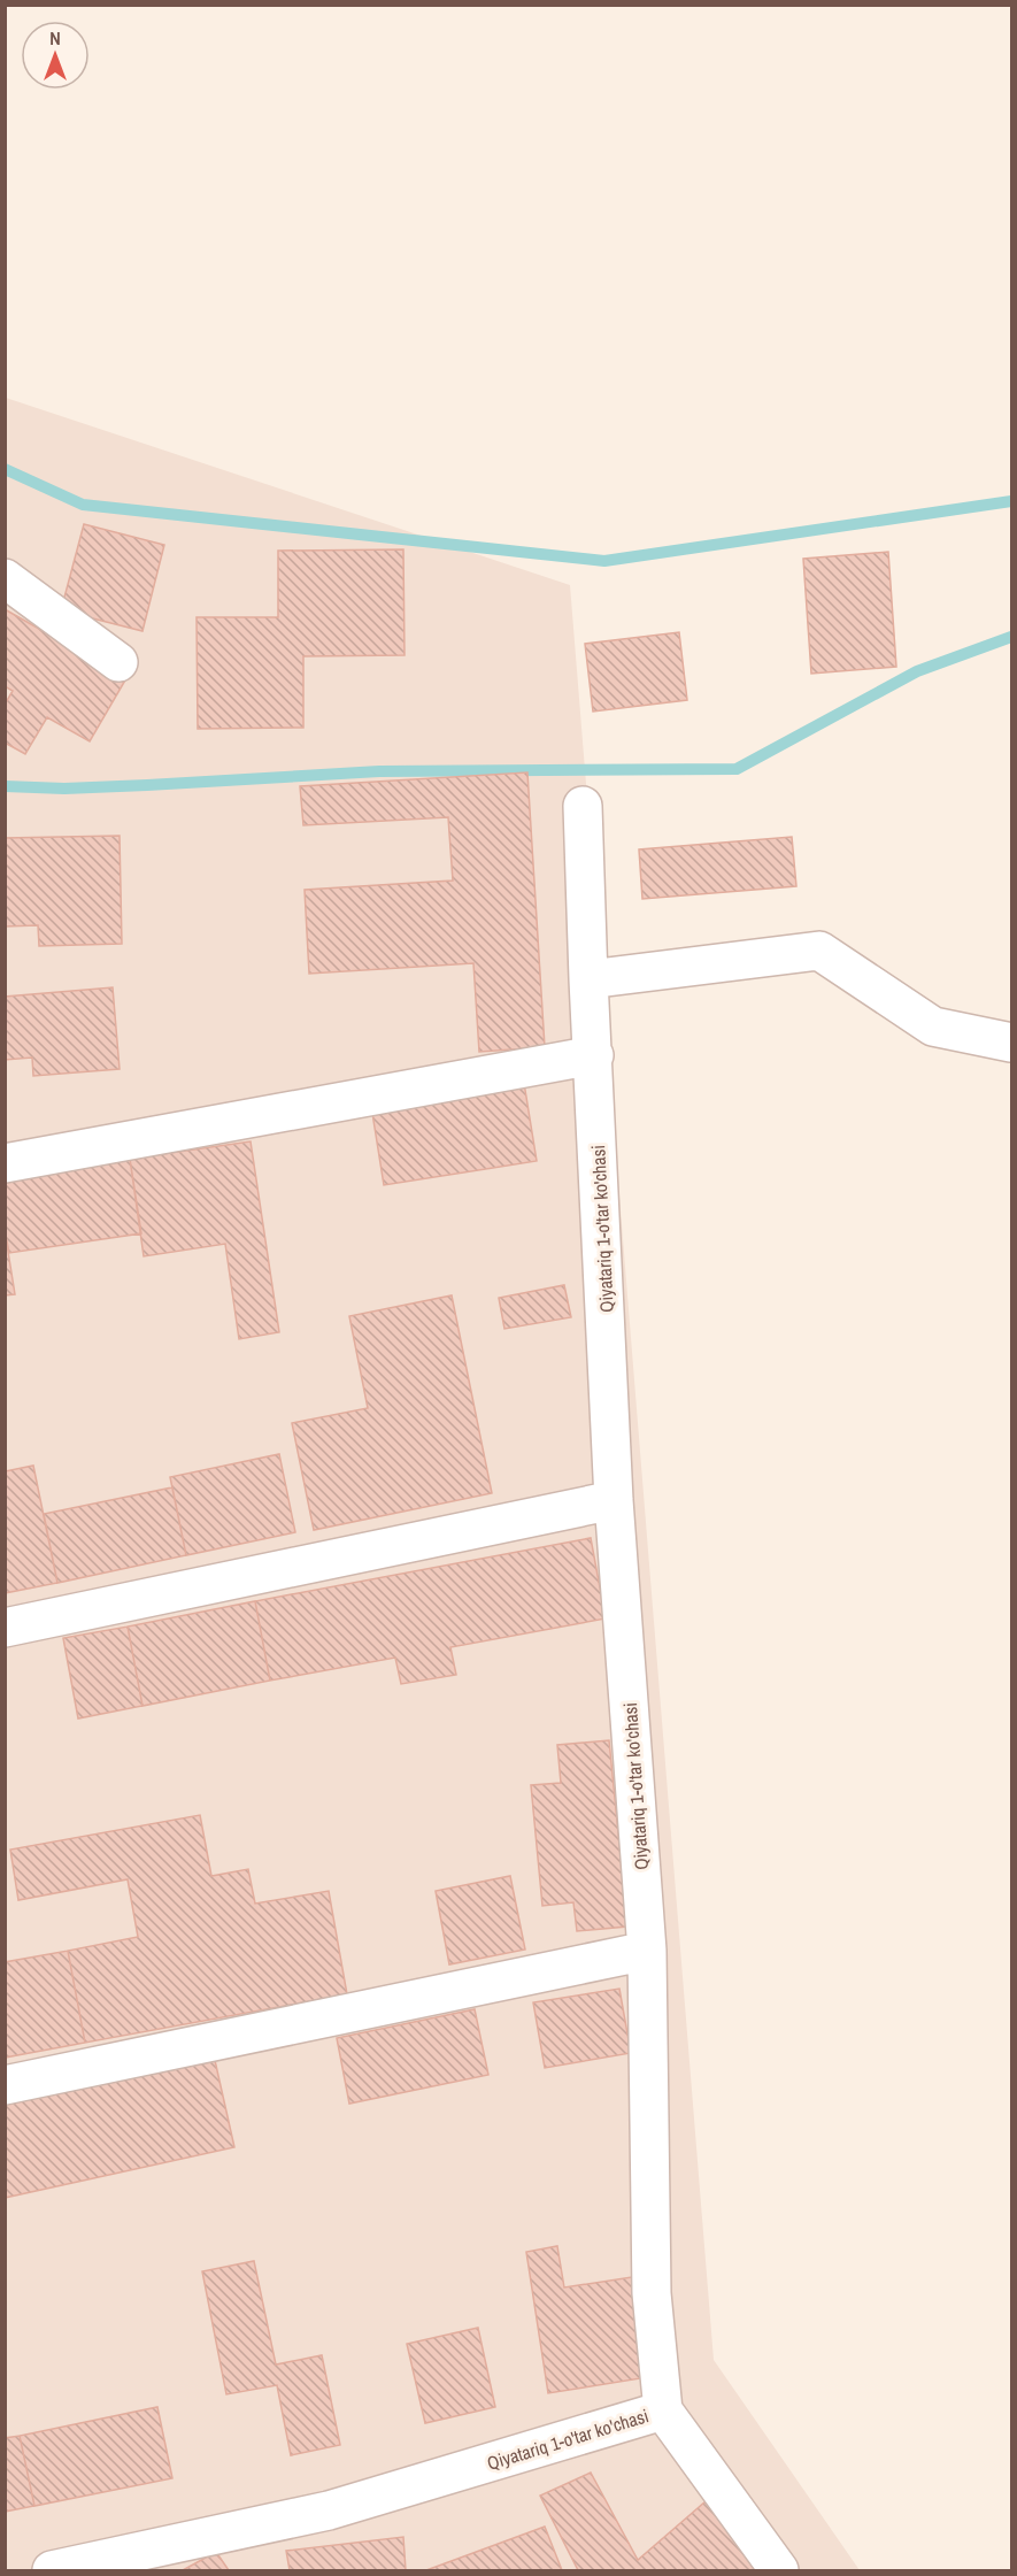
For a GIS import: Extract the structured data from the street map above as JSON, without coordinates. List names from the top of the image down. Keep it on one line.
{"streets":{"street":["Qiyatariq 1-o'tar ko'chasi"]},"north":"top"}
